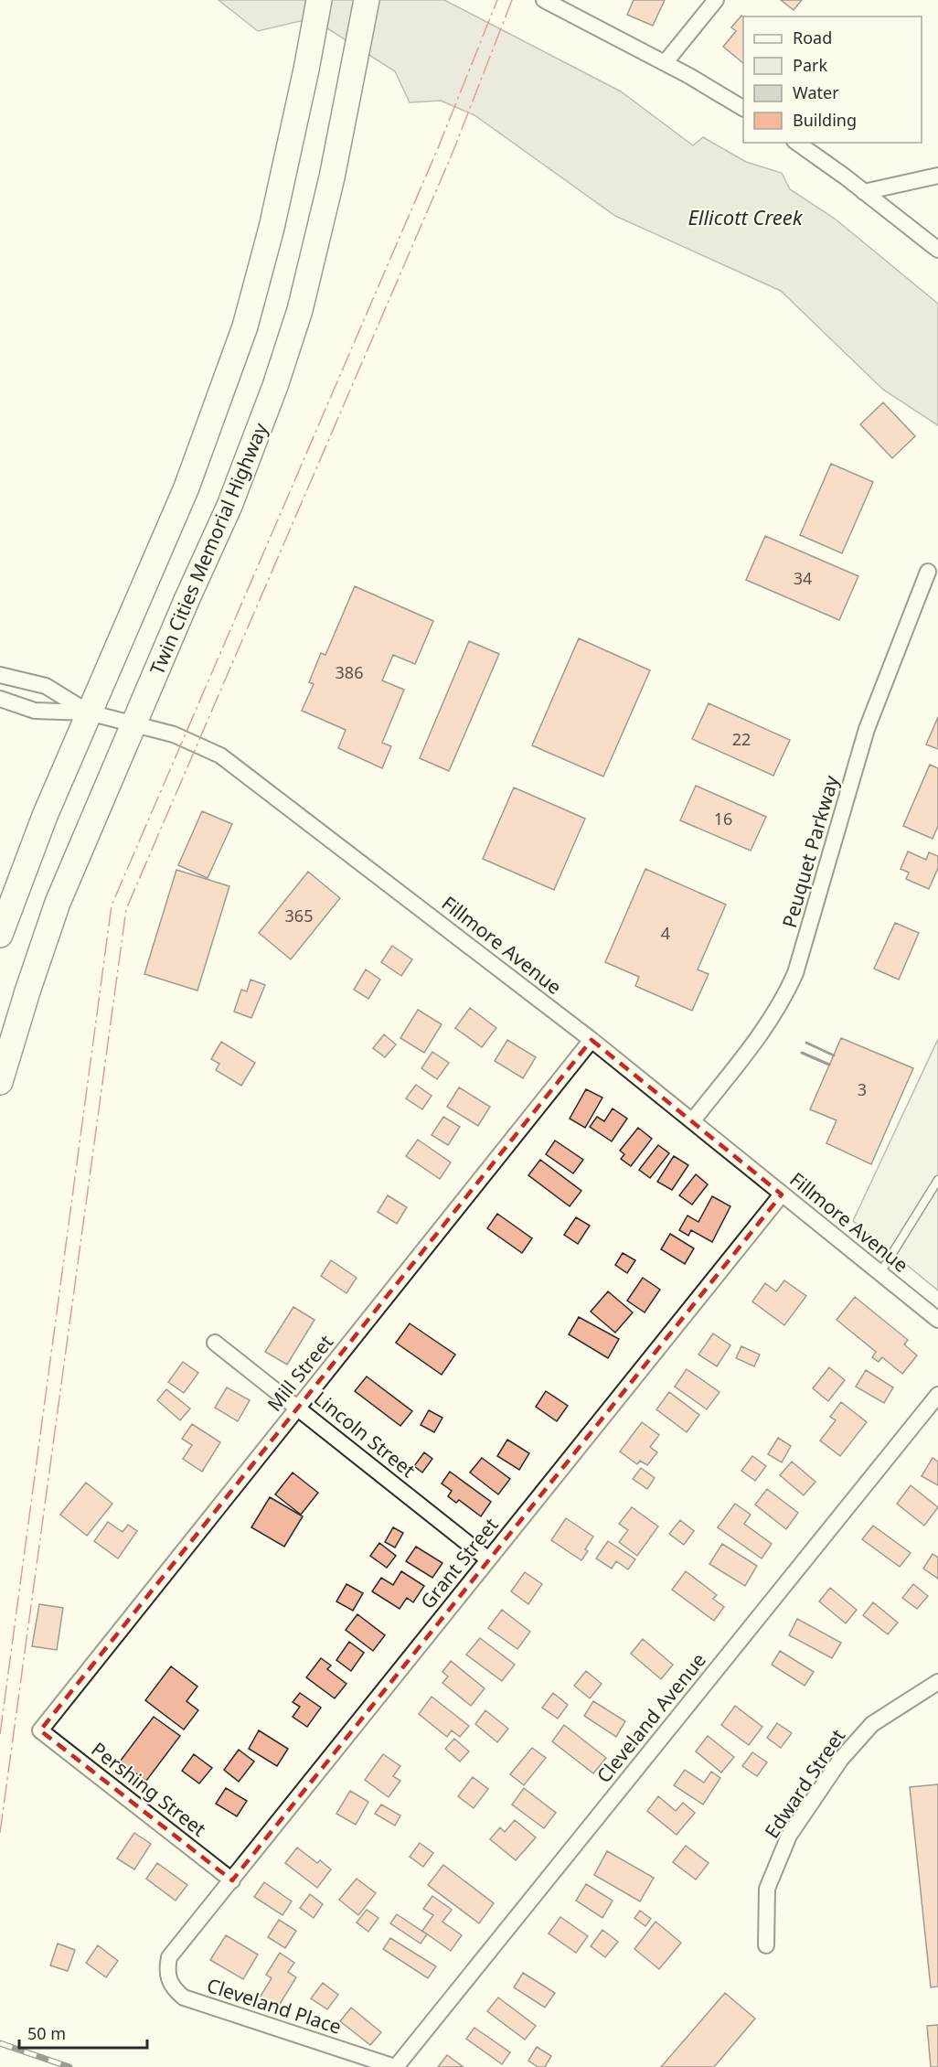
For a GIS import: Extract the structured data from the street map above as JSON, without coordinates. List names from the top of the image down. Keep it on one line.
{"streets":{"main road":["Twin Cities Memorial Highway"],"street":["Peuquet Parkway","Fillmore Avenue","Mill Street","Lincoln Street","Grant Street","Cleveland Avenue","Edward Street","Pershing Street","Cleveland Place"]},"crossings":[["Twin Cities Memorial Highway","Fillmore Avenue"],["Peuquet Parkway","Fillmore Avenue"],["Fillmore Avenue","Mill Street"],["Fillmore Avenue","Grant Street"],["Mill Street","Lincoln Street"],["Mill Street","Pershing Street"],["Lincoln Street","Grant Street"],["Grant Street","Pershing Street"],["Grant Street","Cleveland Place"],["Cleveland Avenue","Cleveland Place"]],"water":["Ellicott Creek"],"house_numbers":["34","386","22","16","365","4","3"],"legend":["Road","Park","Water","Building"],"scale_bar":"50 m"}
